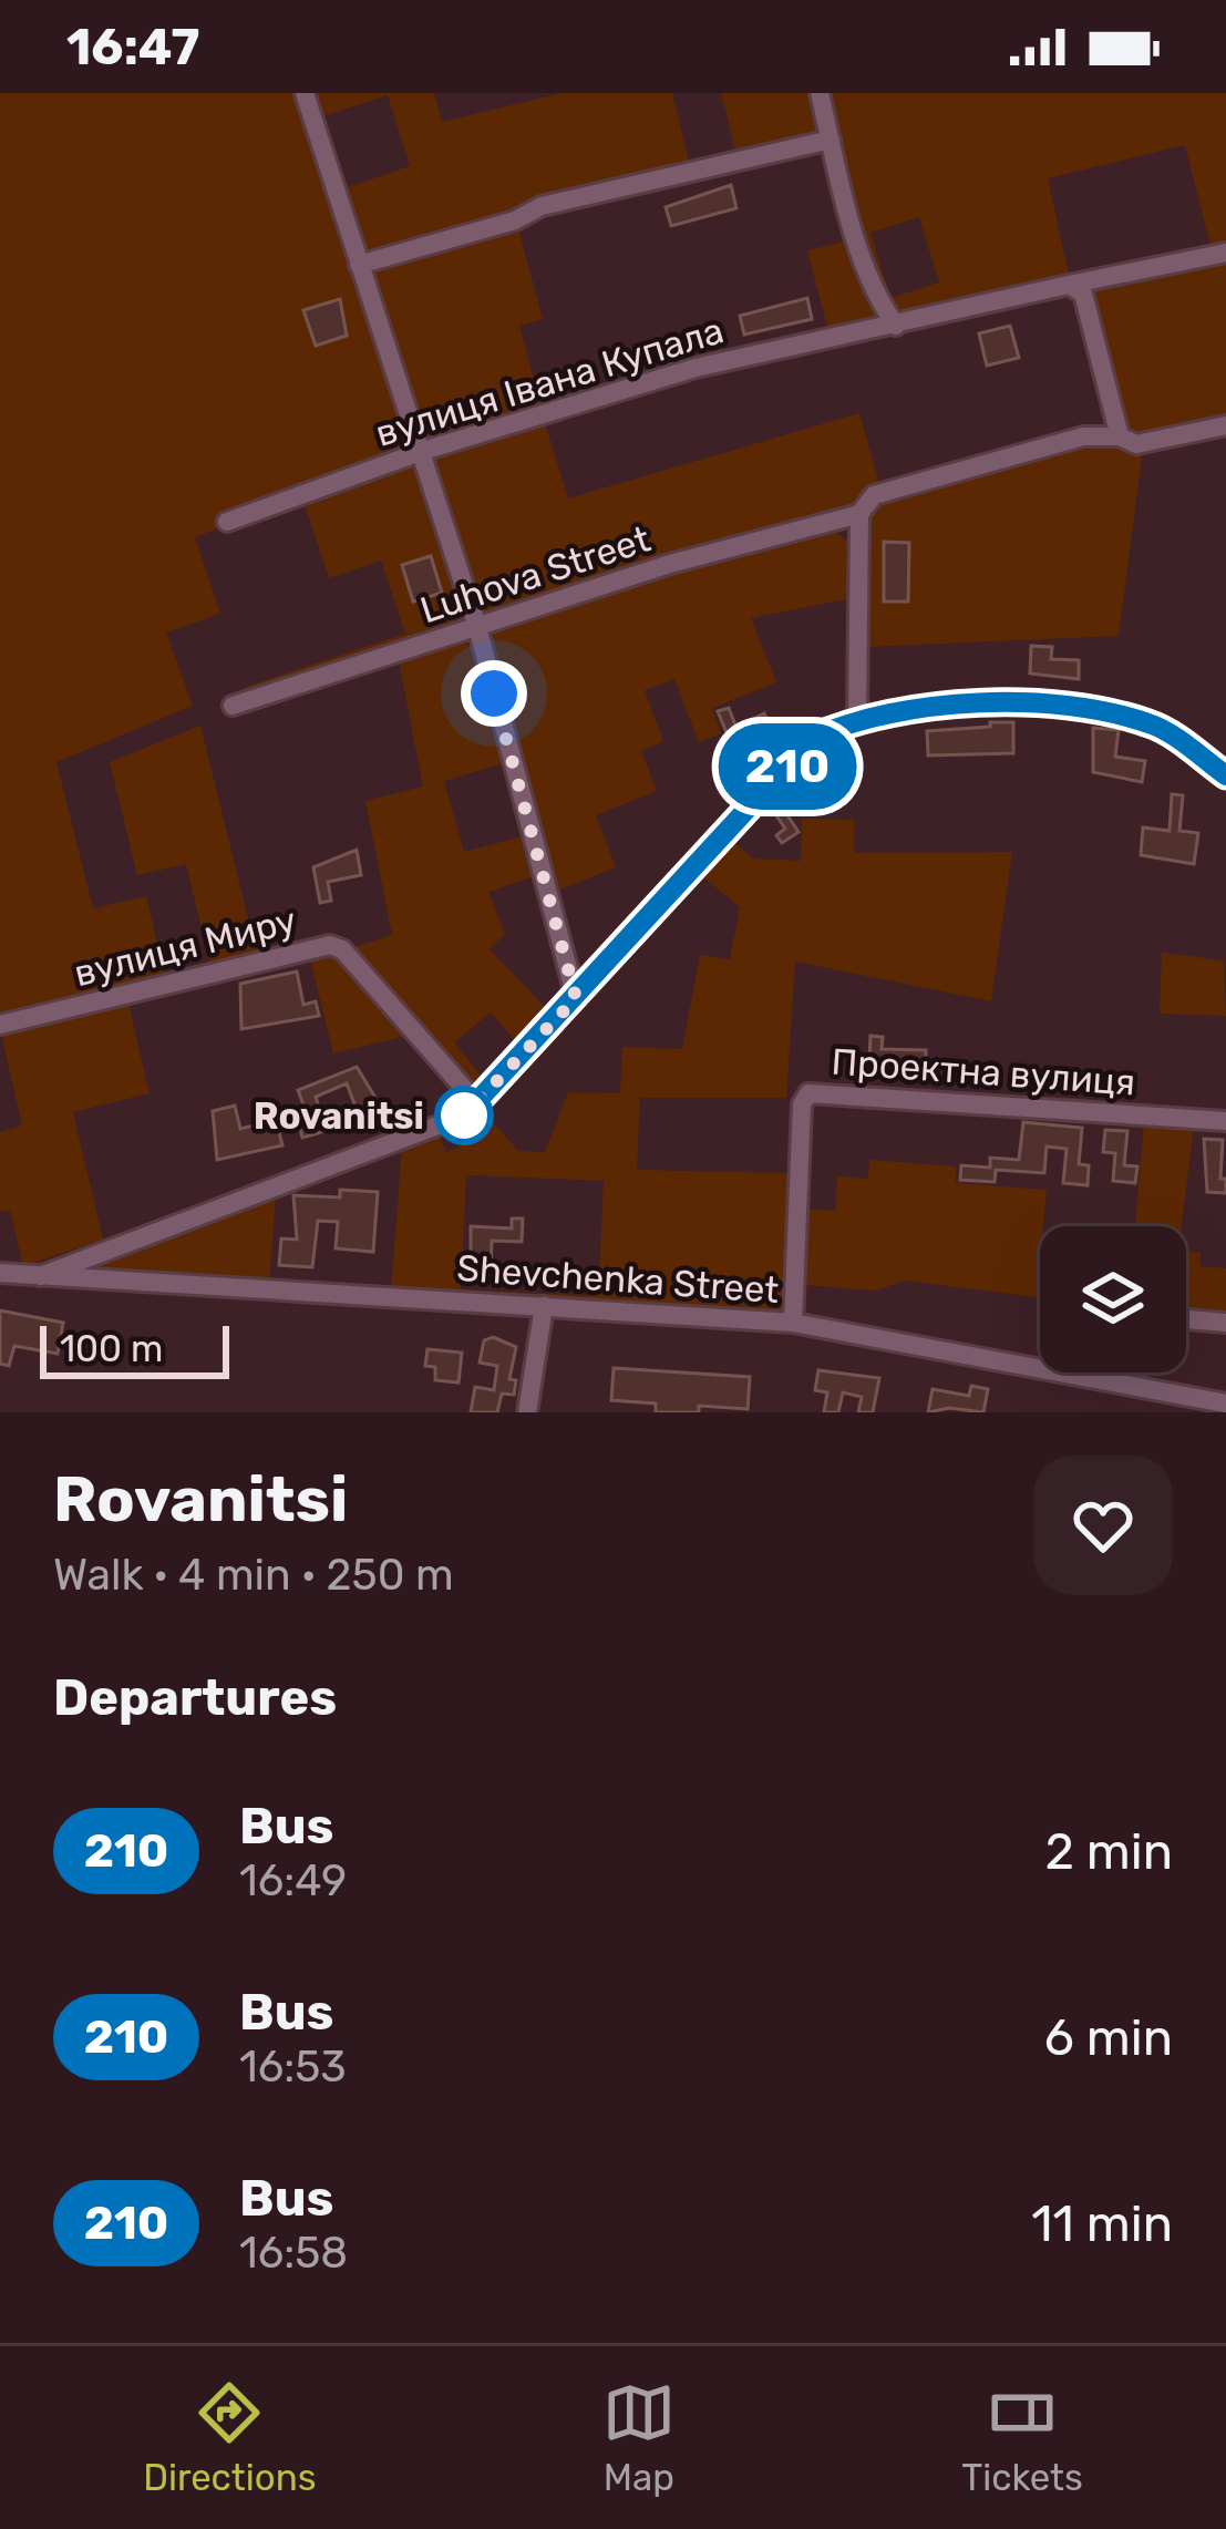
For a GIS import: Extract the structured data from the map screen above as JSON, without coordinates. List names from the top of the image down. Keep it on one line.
{"streets":{"street":["вулиця Івана Купала","Luhova Street","вулиця Миру","Проектна вулиця","Shevchenka Street"]},"crossings":[["Проектна вулиця","Shevchenka Street"]],"places":["Rovanitsi"],"lines":["bus line 210"],"scale_bar":"100 m","page":{"status":"16:47","on_map":"210","scale":"100 m","heading":[["Rovanitsi","Walk · 4 min · 250 m"],"Departures"],"list":[{"mark":"210","name":"Bus","note":"16:49","value":"2 min"},{"mark":"210","name":"Bus","note":"16:53","value":"6 min"},{"mark":"210","name":"Bus","note":"16:58","value":"11 min"}],"tabs":["Directions","Map","Tickets"]}}
